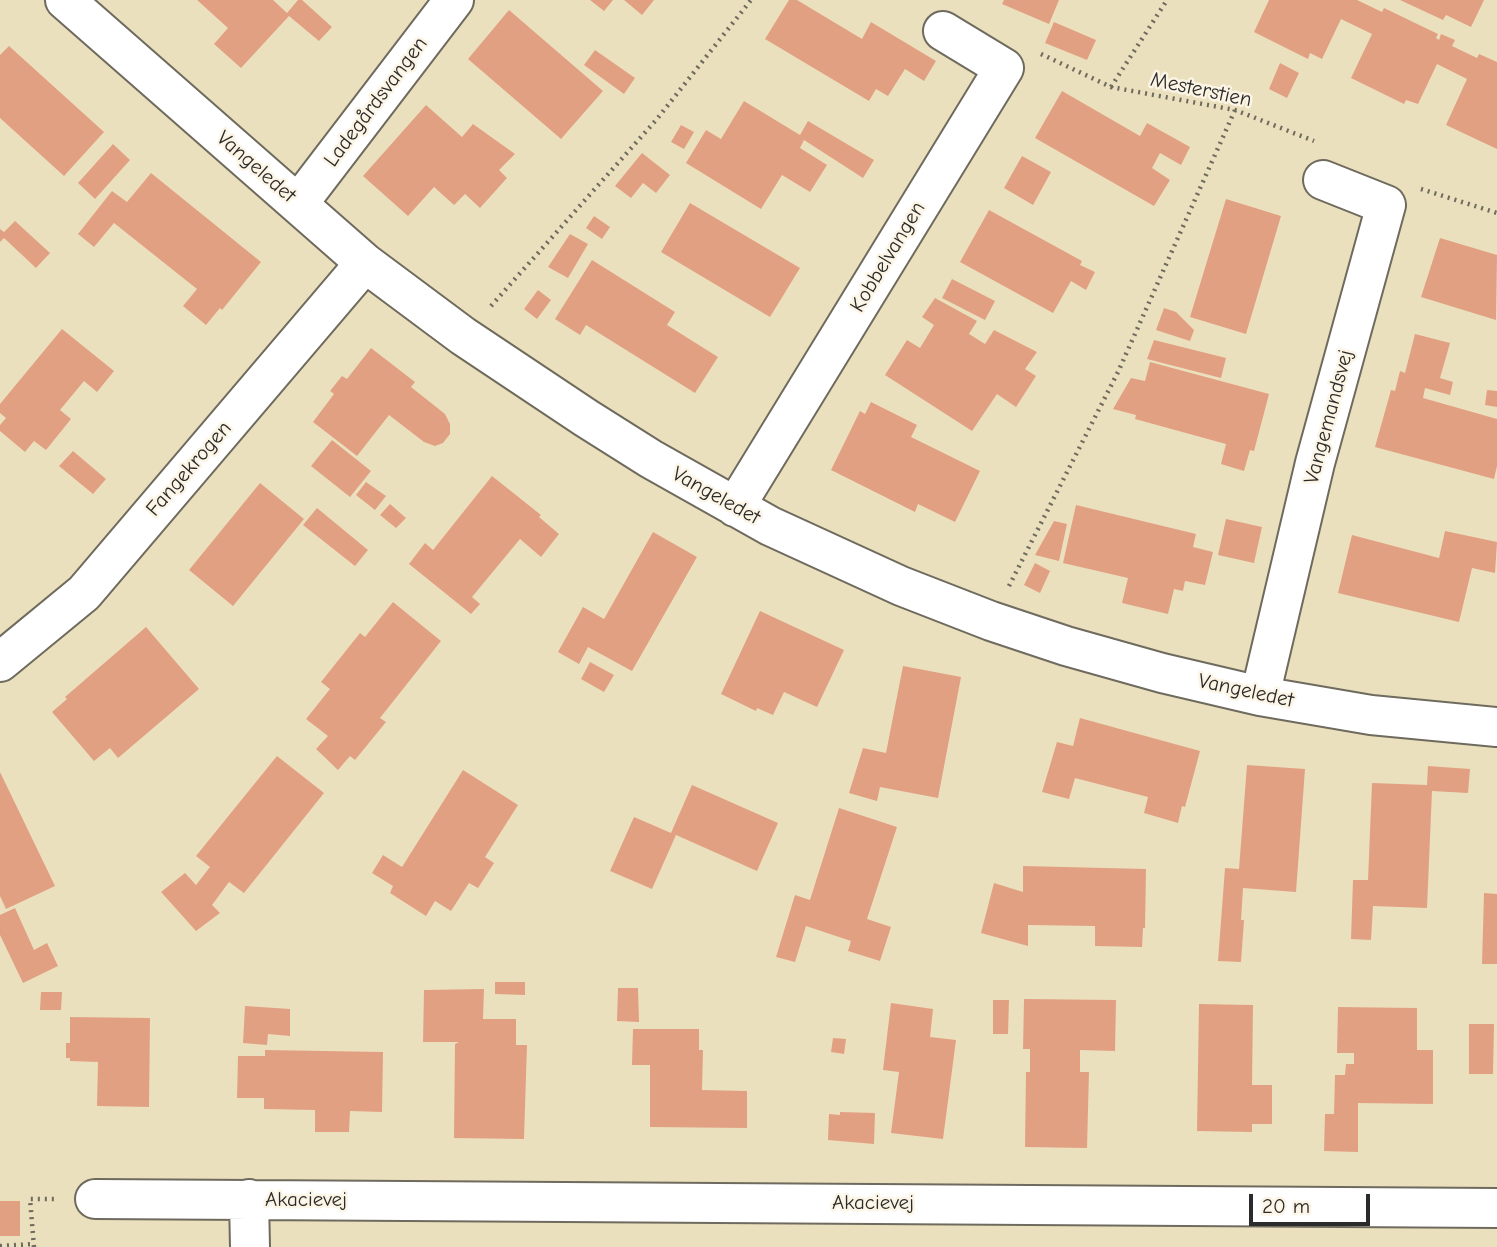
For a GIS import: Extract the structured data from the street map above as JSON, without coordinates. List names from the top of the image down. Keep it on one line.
{"streets":{"street":["Ladegårdsvangen","Vangeledet","Kobbelvangen","Vangemandsvej","Fangekrogen","Akacievej"],"path":["Mesterstien"]},"crossings":[["Mesterstien","Vangemandsvej"],["Ladegårdsvangen","Vangeledet"],["Vangeledet","Kobbelvangen"],["Vangeledet","Vangemandsvej"],["Vangeledet","Fangekrogen"]],"scale_bar":"20 m"}
